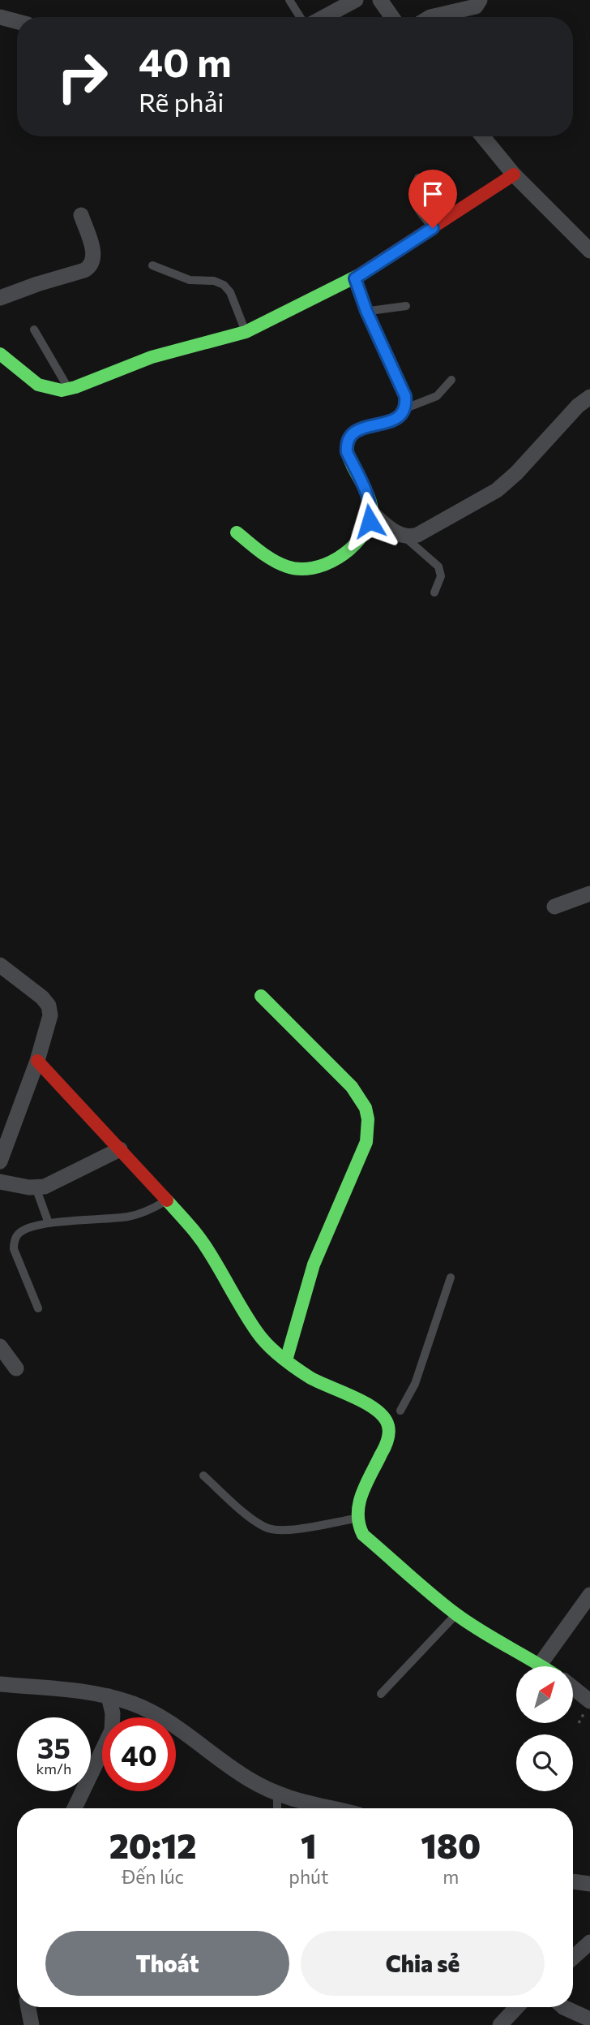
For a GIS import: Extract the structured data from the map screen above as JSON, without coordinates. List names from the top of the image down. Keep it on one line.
{"north":"top right","page":{"turn":["40 m","Rẽ phải"],"speed":"35 km/h","limit":"40","eta":["20:12","Đến lúc","1","phút","180","m"],"buttons":["Thoát","Chia sẻ"]}}
